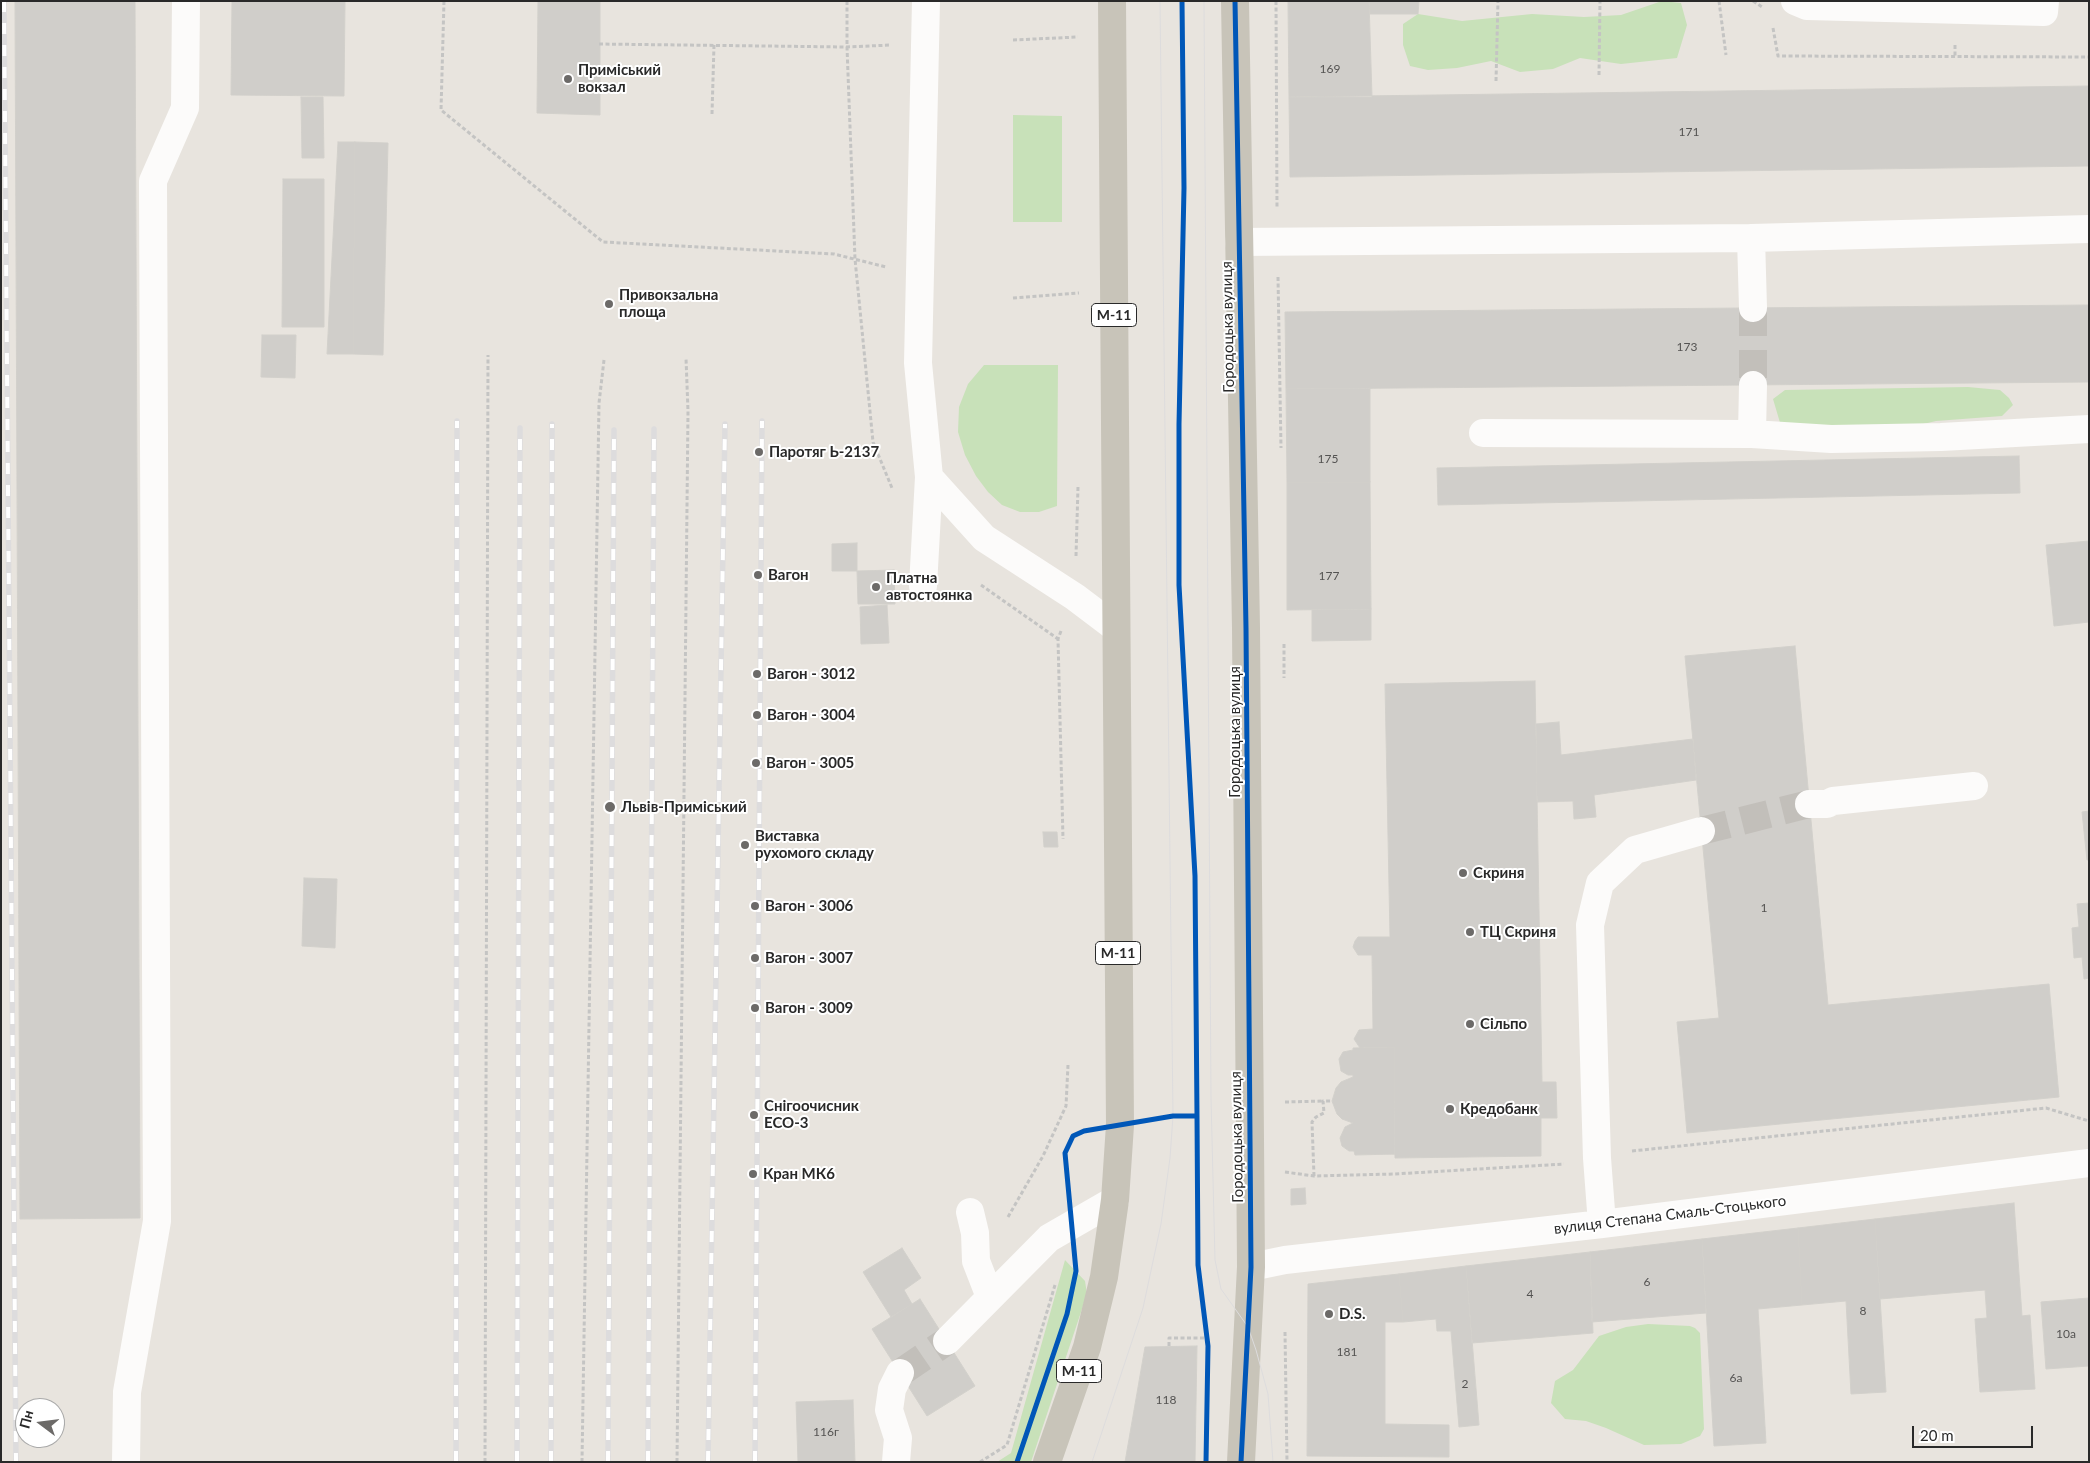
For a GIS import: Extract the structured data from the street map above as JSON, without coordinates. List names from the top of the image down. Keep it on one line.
{"streets":{"main road":["М-11","Городоцька вулиця"],"street":["вулиця Степана Смаль-Стоцького"]},"crossings":[["Городоцька вулиця","вулиця Степана Смаль-Стоцького"]],"places":["Приміський вокзал","Привокзальна площа","Паротяг Ь-2137","Вагон","Платна автостоянка","Вагон - 3012","Вагон - 3004","Вагон - 3005","Львів-Приміський","Виставка рухомого складу","Скриня","Вагон - 3006","ТЦ Скриня","Вагон - 3007","Вагон - 3009","Сільпо","Кредобанк","Снігоочисник ЕСО-3","Кран МК6","D.S."],"house_numbers":["169","171","173","175","177","1","6","4","8","10а","181","6а","2","118","116г"],"scale_bar":"20 m","north":"left"}
